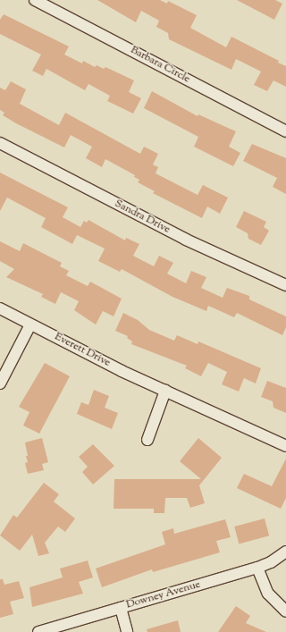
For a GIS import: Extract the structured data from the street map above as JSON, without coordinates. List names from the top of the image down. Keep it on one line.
{"streets":{"street":["Barbara Circle","Sandra Drive","Everett Drive","Downey Avenue"]}}
